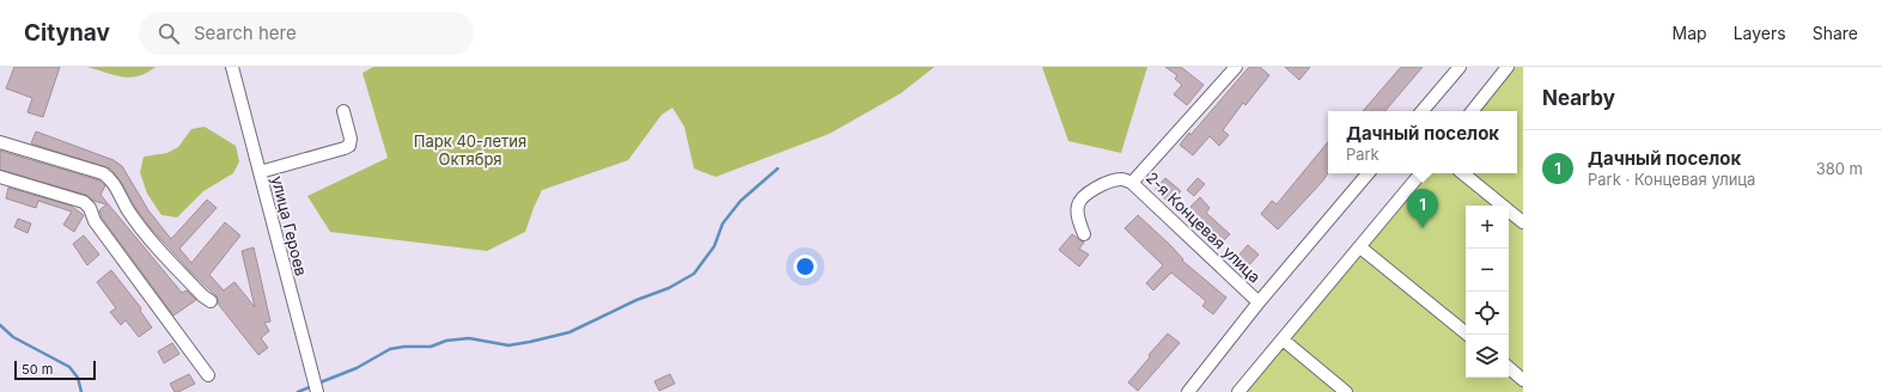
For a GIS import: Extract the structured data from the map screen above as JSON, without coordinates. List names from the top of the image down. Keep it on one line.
{"streets":{"street":["улица Героев","2-я Концевая улица"]},"parks":["Парк 40-летия Октября"],"scale_bar":"50 m","page":{"header":"Citynav","search":"Search here","nav":["Map","Layers","Share"],"heading":"Nearby","popup":["Дачный поселок","Park"],"list":[{"mark":"1","name":"Дачный поселок","note":"Park · Концевая улица","value":"380 m"}],"pins":"1","map_buttons":["+","−"],"scale":"50 m"}}
